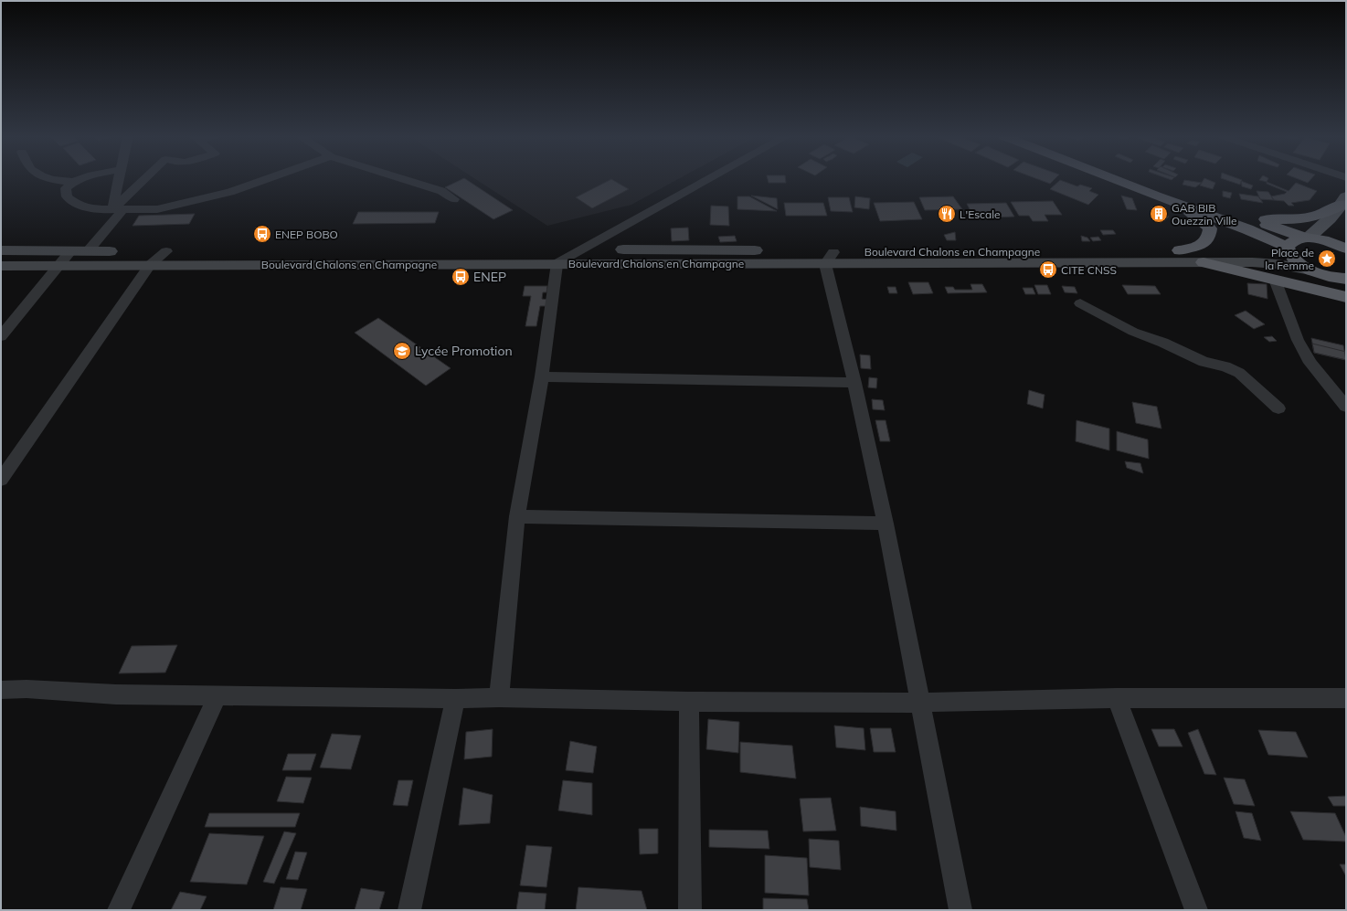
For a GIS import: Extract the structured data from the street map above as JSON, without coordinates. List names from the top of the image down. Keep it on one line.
{"streets":{"main road":["Boulevard Chalons en Champagne"]},"places":{"restaurant":["L'Escale"],"building":["GAB BIB Ouezzin Ville"],"bus stop":["ENEP BOBO","CITE CNSS","ENEP"],"place":["Place de la Femme"],"school or university":["Lycée Promotion"]}}
